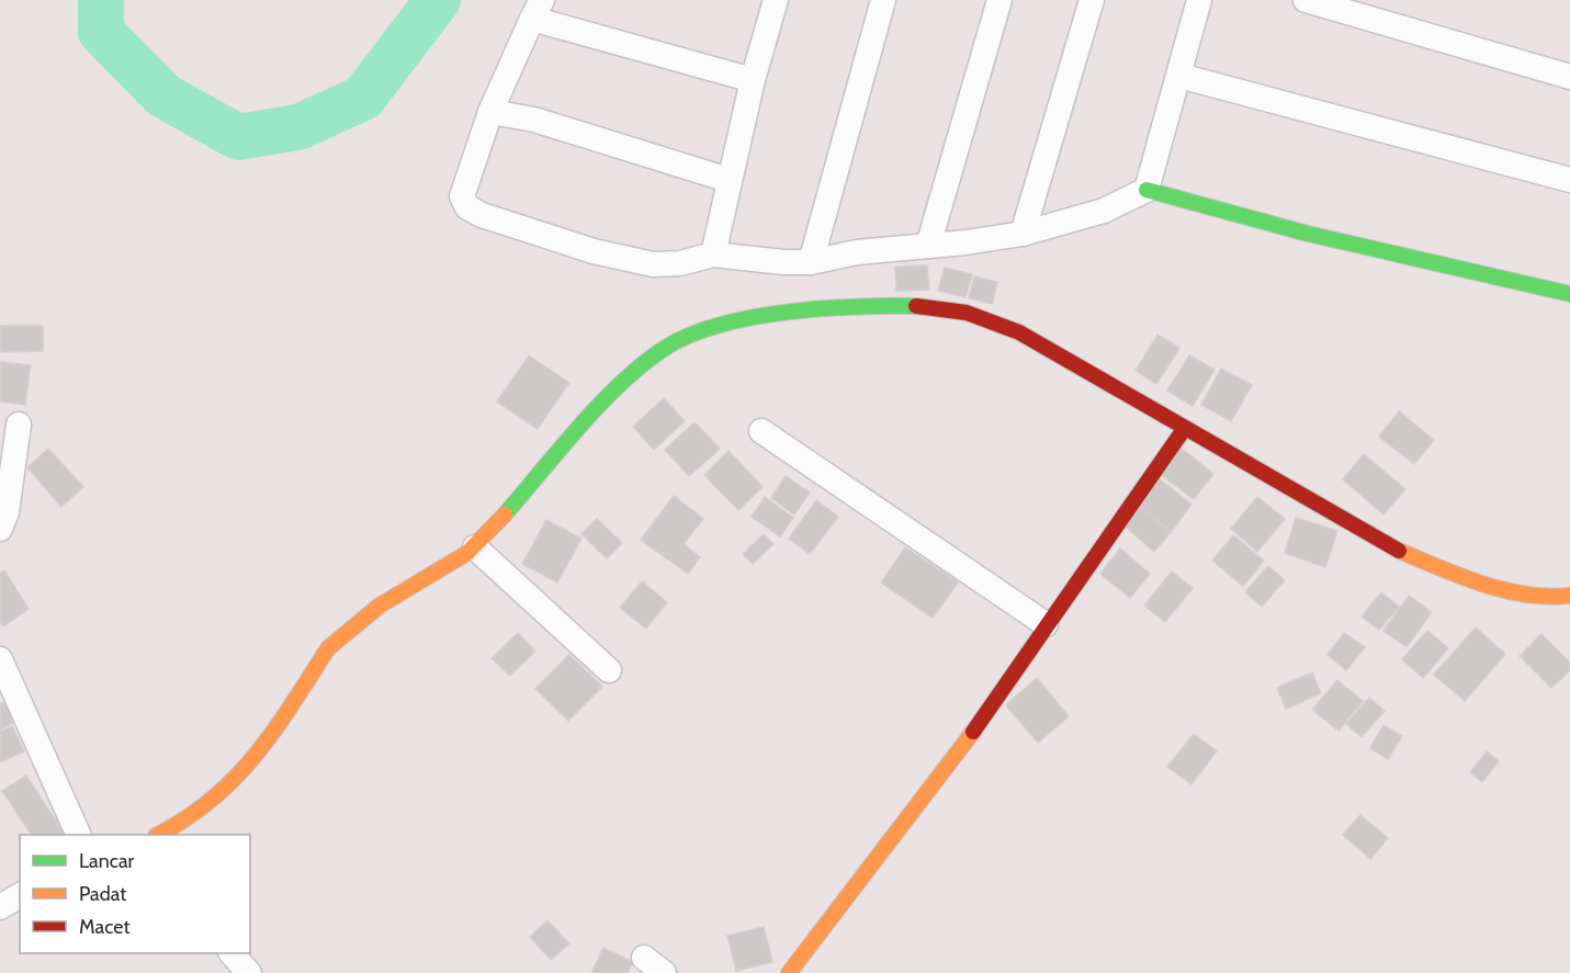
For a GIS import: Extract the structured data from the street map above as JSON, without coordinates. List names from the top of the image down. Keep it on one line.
{"legend":["Lancar","Padat","Macet"]}
